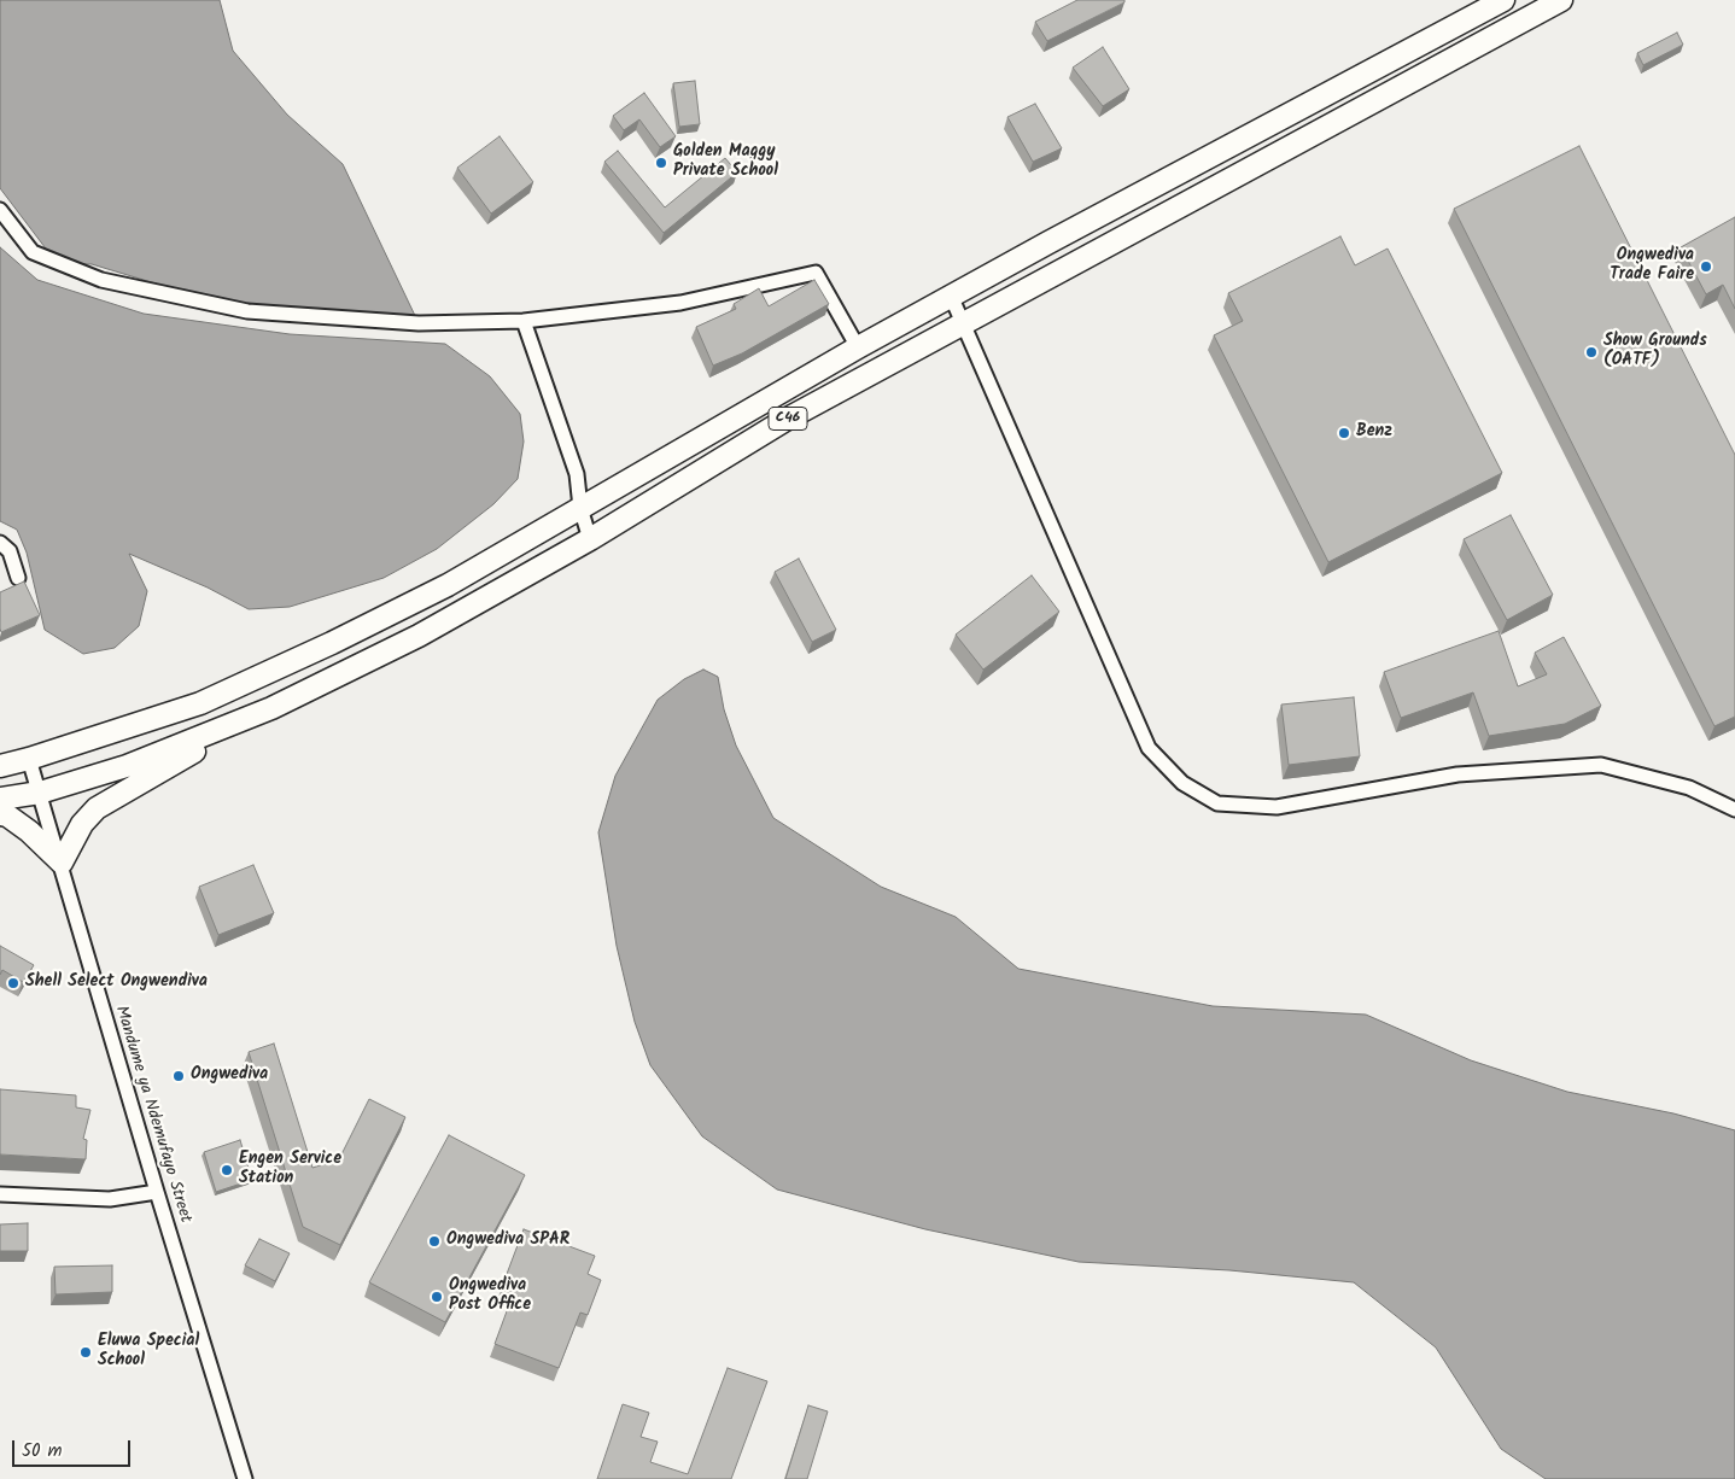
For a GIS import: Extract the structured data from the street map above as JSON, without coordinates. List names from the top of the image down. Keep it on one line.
{"streets":{"main road":["C46"],"street":["Mandume ya Ndemufayo Street"]},"crossings":[["C46","Mandume ya Ndemufayo Street"]],"places":["Golden Maggy Private School","Ongwediva Trade Faire","Show Grounds (OATF)","Benz","Shell Select Ongwendiva","Ongwediva","Engen Service Station","Ongwediva SPAR","Ongwediva Post Office","Eluwa Special School"],"scale_bar":"50 m"}
